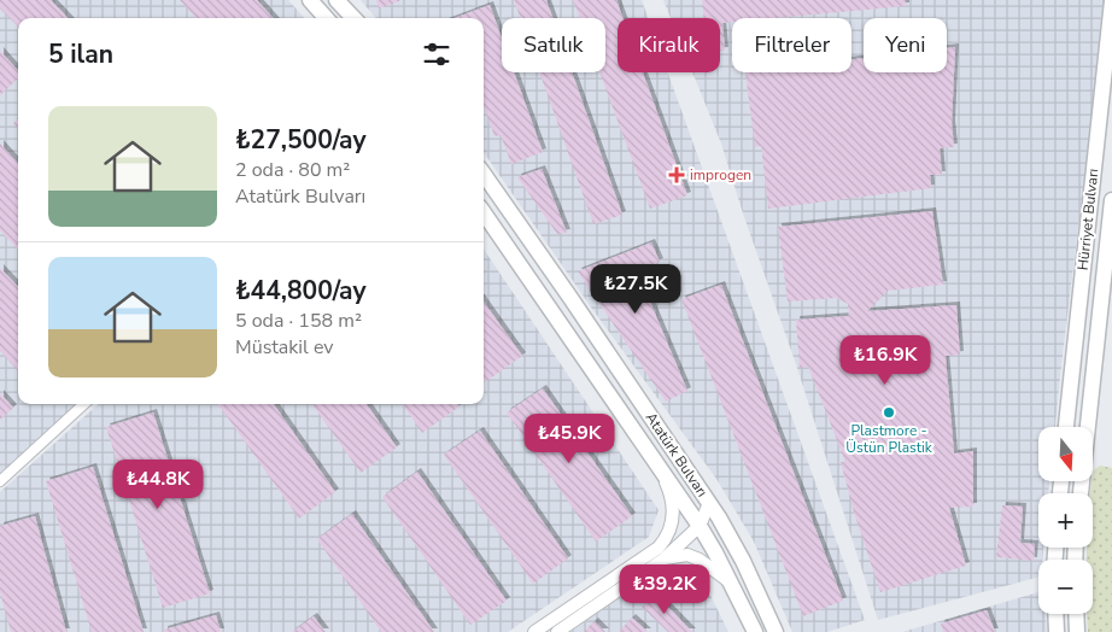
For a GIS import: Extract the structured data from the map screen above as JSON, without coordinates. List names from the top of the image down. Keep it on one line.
{"streets":{"main road":["Hürriyet Bulvarı","Atatürk Bulvarı"]},"places":{"health":["improgen"],"other":["Plastmore - Üstün Plastik"]},"north":"bottom","page":{"chip":["Satılık","Kiralık","Filtreler","Yeni"],"heading":"5 ilan","list":[{"name":"₺27,500/ay","note":"2 oda · 80 m² · Atatürk Bulvarı"},{"name":"₺44,800/ay","note":"5 oda · 158 m² · Müstakil ev"}],"price":["₺27.5K","₺16.9K","₺45.9K","₺44.8K","₺39.2K"],"map_buttons":["+","−"]}}
